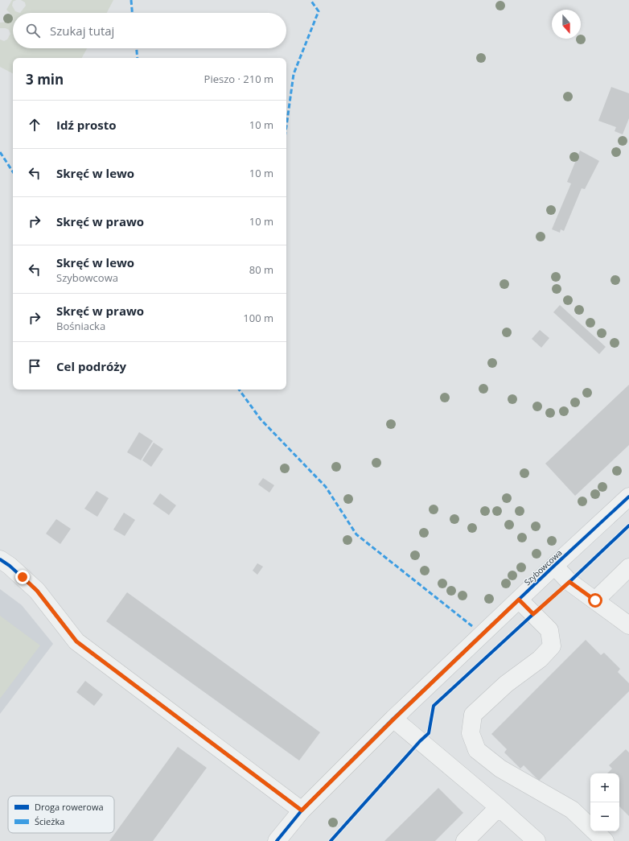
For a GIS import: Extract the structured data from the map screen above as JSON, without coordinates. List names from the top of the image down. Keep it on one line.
{"streets":{"street":["Szybowcowa"]},"legend":["Droga rowerowa","Ścieżka"],"north":"bottom","page":{"search":"Szukaj tutaj","heading":["3 min","Pieszo · 210 m"],"list":[["Idź prosto","10 m"],["Skręć w lewo","10 m"],["Skręć w prawo","10 m"],["Skręć w lewo","Szybowcowa","80 m"],["Skręć w prawo","Bośniacka","100 m"],"Cel podróży"],"map_buttons":["+","−"]}}
